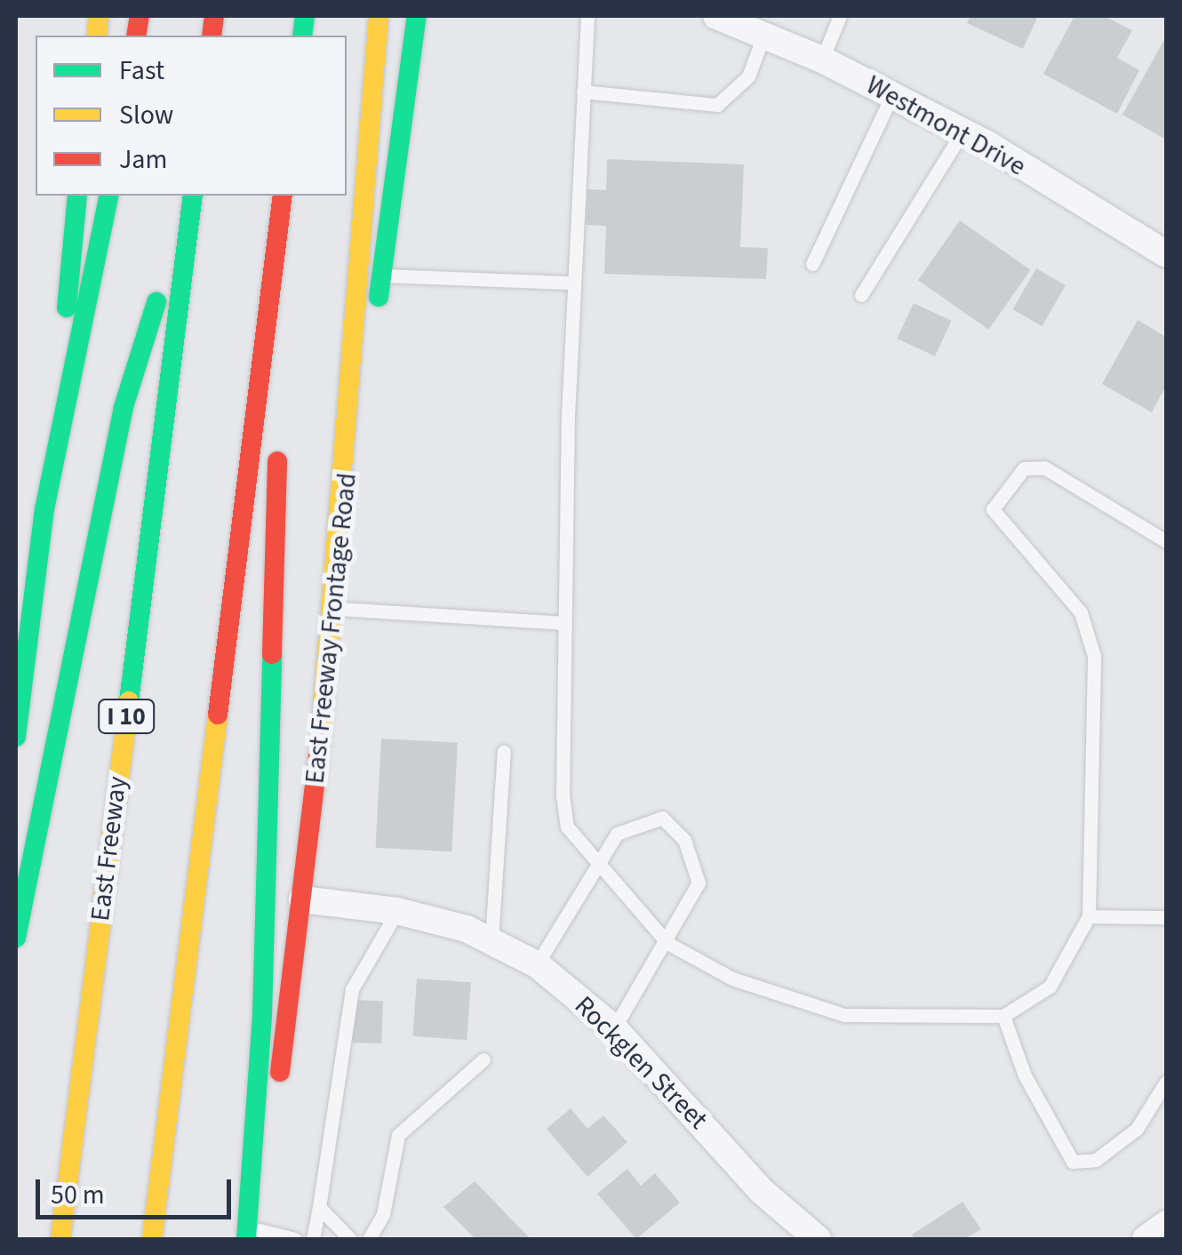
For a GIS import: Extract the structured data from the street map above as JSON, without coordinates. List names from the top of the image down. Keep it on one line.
{"streets":{"main road":["East Freeway Frontage Road","I 10","East Freeway"],"street":["Westmont Drive","Rockglen Street"]},"crossings":[["East Freeway Frontage Road","Rockglen Street"]],"legend":["Fast","Slow","Jam"],"scale_bar":"50 m"}
